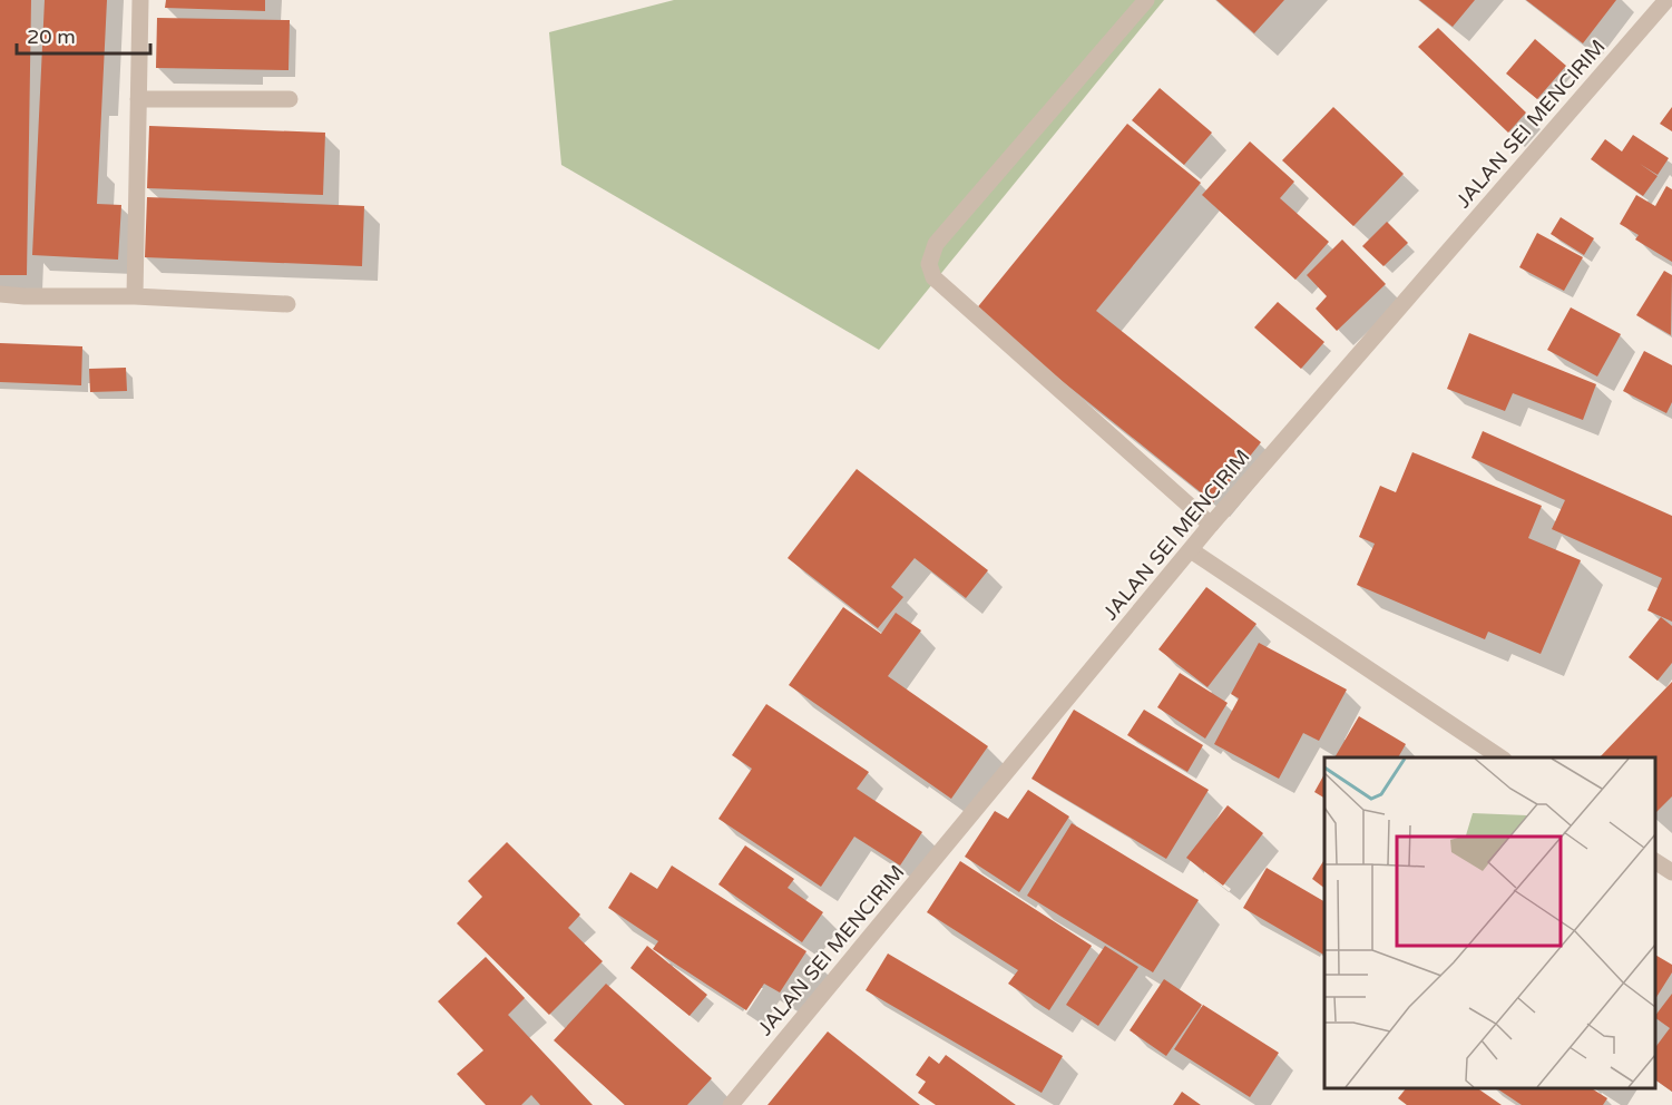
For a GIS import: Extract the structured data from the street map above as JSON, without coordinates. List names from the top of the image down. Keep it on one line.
{"streets":{"street":["JALAN SEI MENCIRIM"]},"scale_bar":"20 m"}
